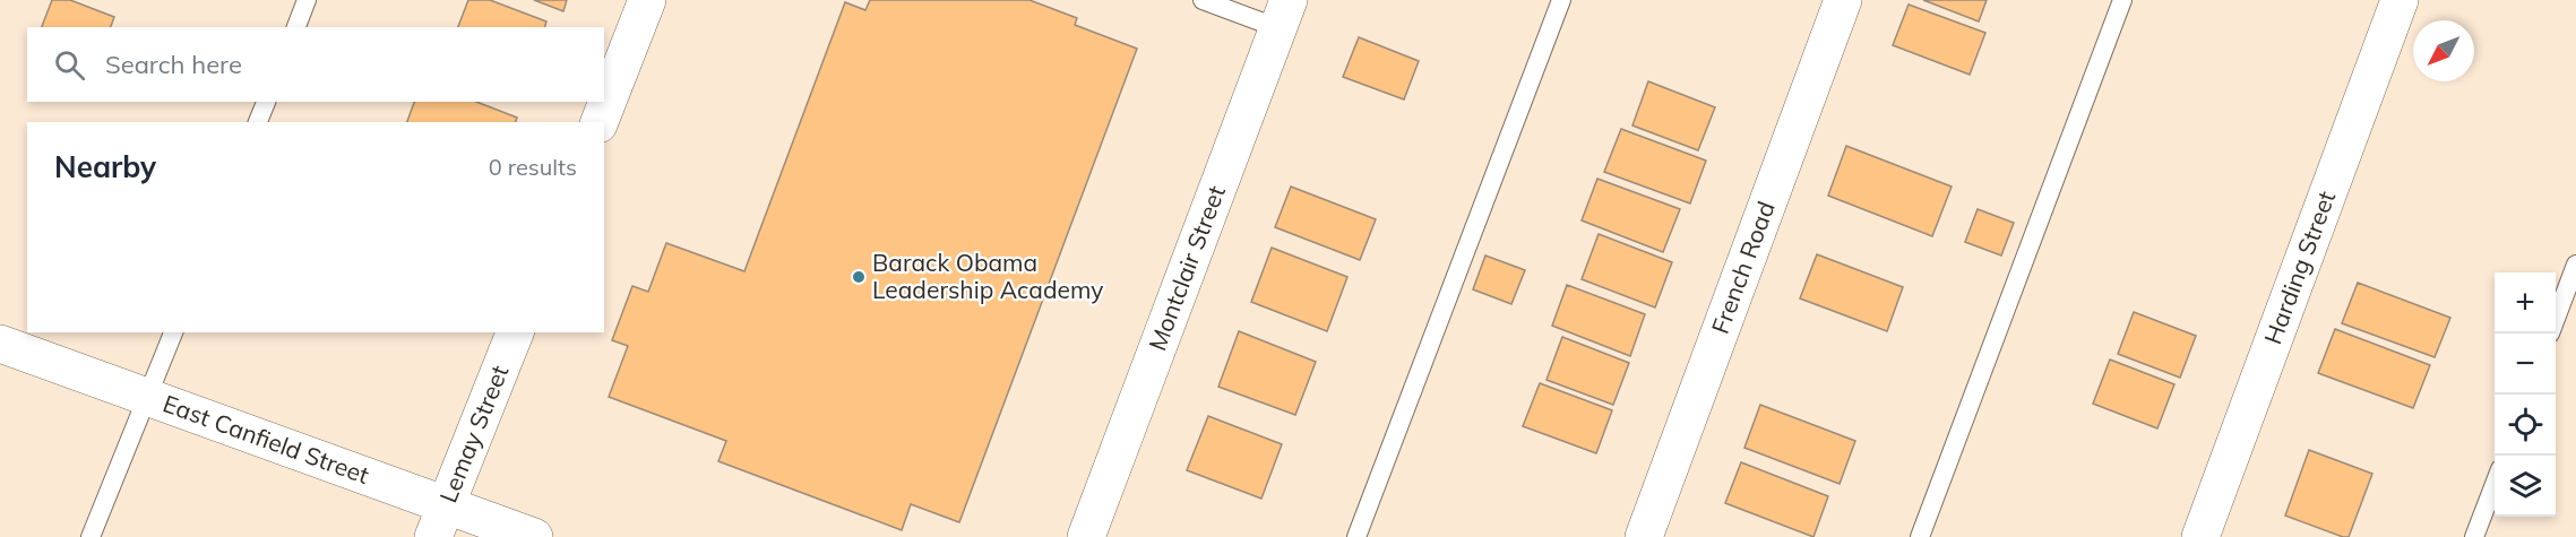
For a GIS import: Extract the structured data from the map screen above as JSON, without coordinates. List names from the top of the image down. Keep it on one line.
{"streets":{"street":["Montclair Street","French Road","Harding Street","Lemay Street","East Canfield Street"]},"crossings":[["Lemay Street","East Canfield Street"]],"places":["Barack Obama Leadership Academy"],"north":"bottom left","page":{"search":"Search here","heading":["Nearby","0 results"],"map_buttons":["+","−"]}}
